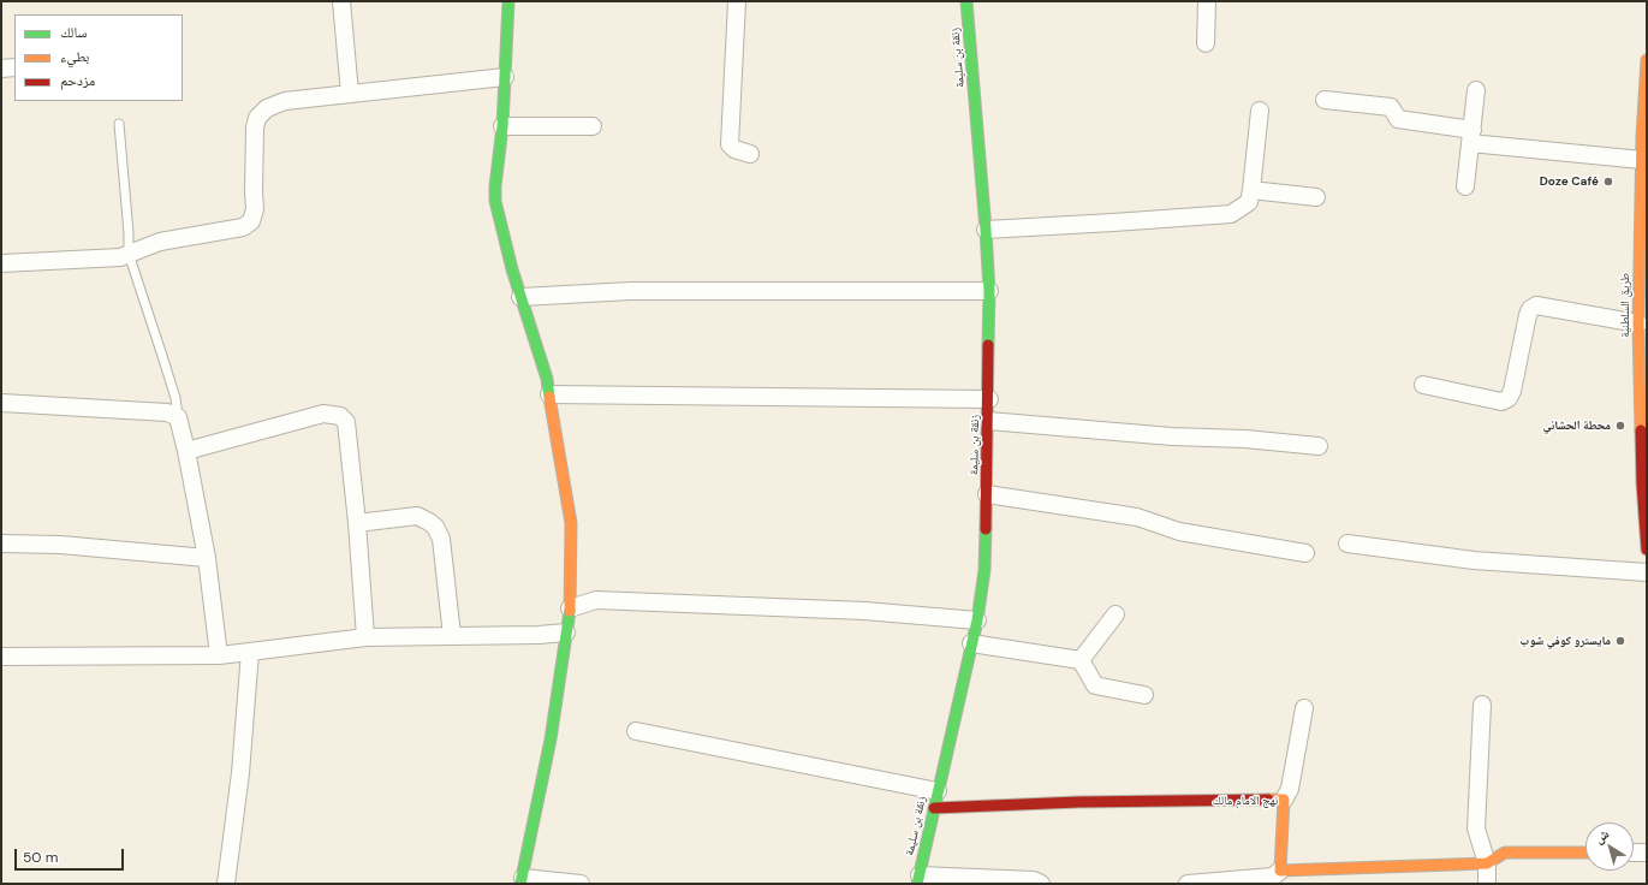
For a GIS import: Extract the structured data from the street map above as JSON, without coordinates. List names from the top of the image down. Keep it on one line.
{"streets":{"street":["زنقة بن سليمة","طريق السلطنية","نهج الامام مالك"]},"crossings":[["زنقة بن سليمة","نهج الامام مالك"]],"places":["Doze Café","محطة الحشاني","مايسترو كوفي شوب"],"legend":["سالك","بطيء","مزدحم"],"scale_bar":"50 m","north":"top left"}
